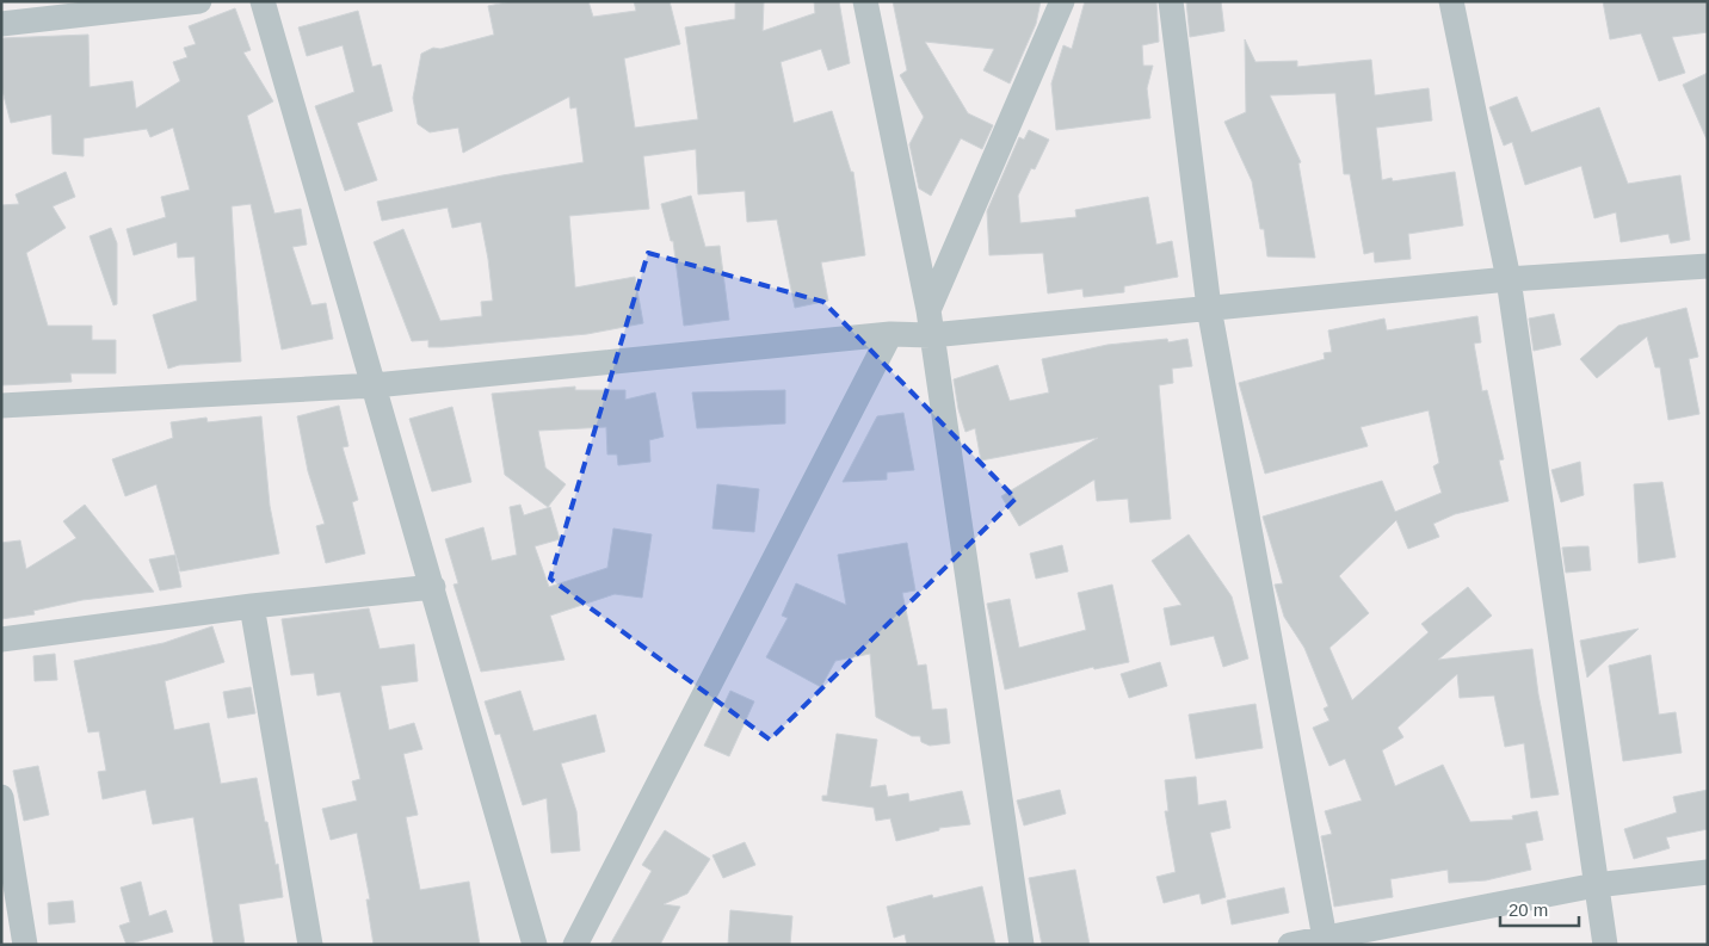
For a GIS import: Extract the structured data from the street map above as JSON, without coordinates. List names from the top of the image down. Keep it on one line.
{"scale_bar":"20 m"}
